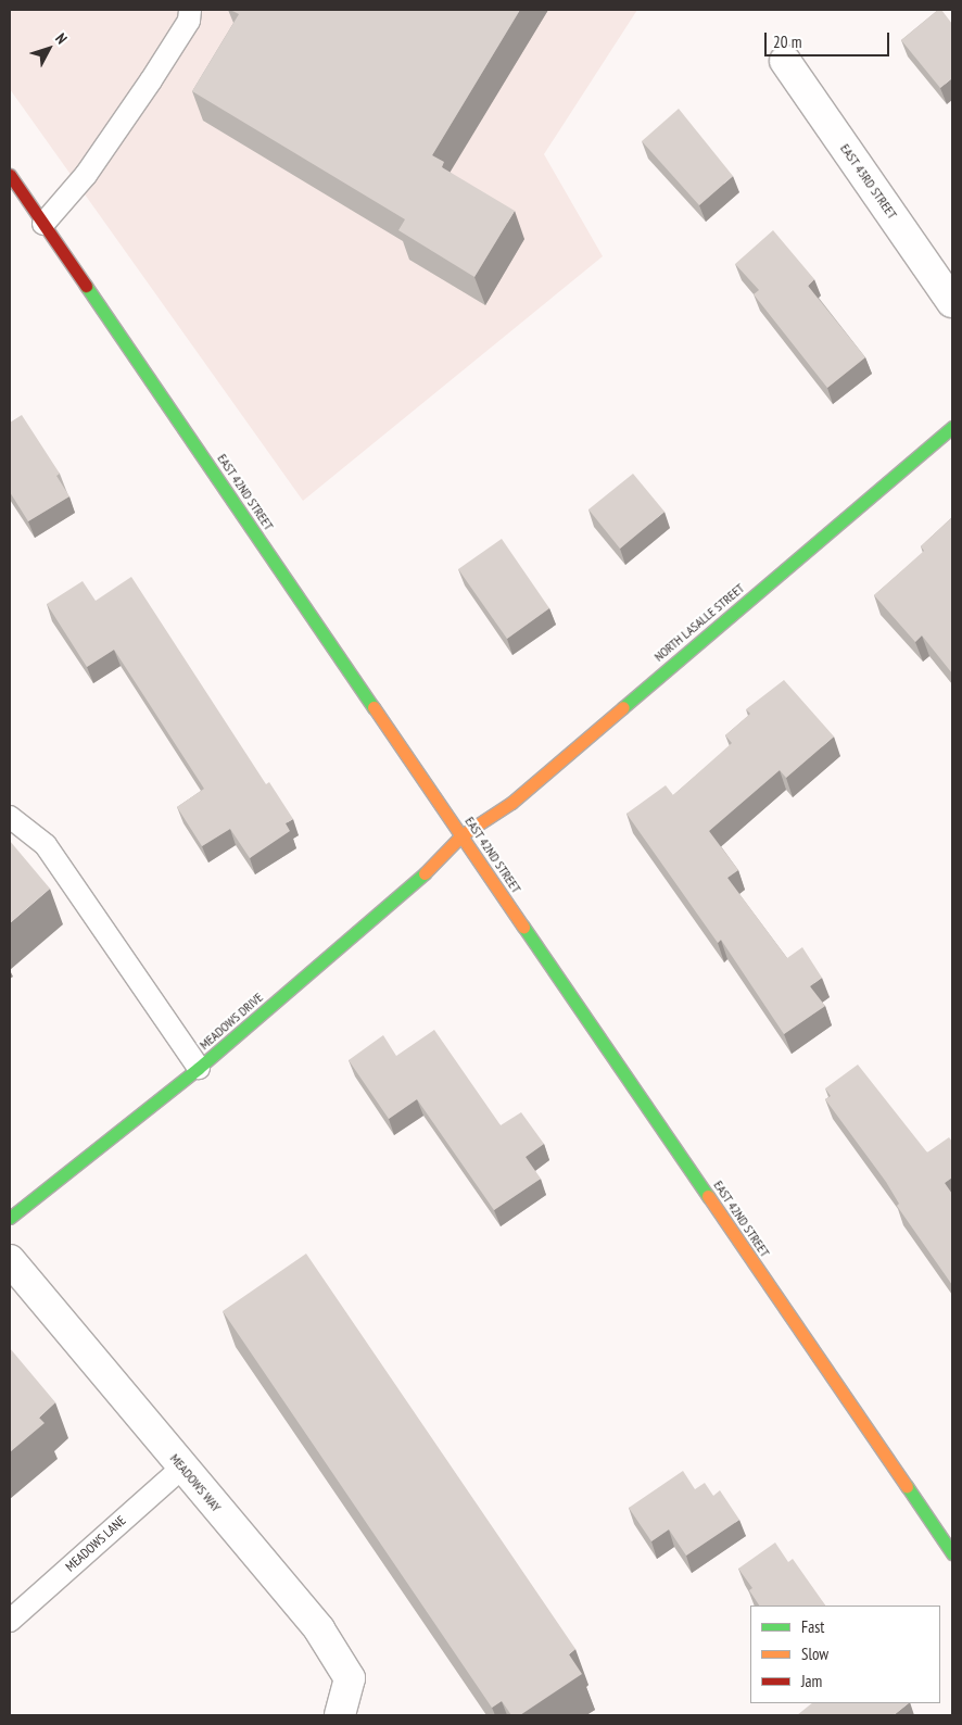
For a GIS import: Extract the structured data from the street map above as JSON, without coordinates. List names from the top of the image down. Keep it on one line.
{"streets":{"street":["EAST 43RD STREET","EAST 42ND STREET","NORTH LASALLE STREET","MEADOWS DRIVE","MEADOWS WAY"],"lane":["MEADOWS LANE"]},"crossings":[["EAST 42ND STREET","NORTH LASALLE STREET"],["EAST 42ND STREET","MEADOWS DRIVE"],["NORTH LASALLE STREET","MEADOWS DRIVE"],["MEADOWS WAY","MEADOWS LANE"]],"legend":["Fast","Slow","Jam"],"scale_bar":"20 m","north":"top right"}
